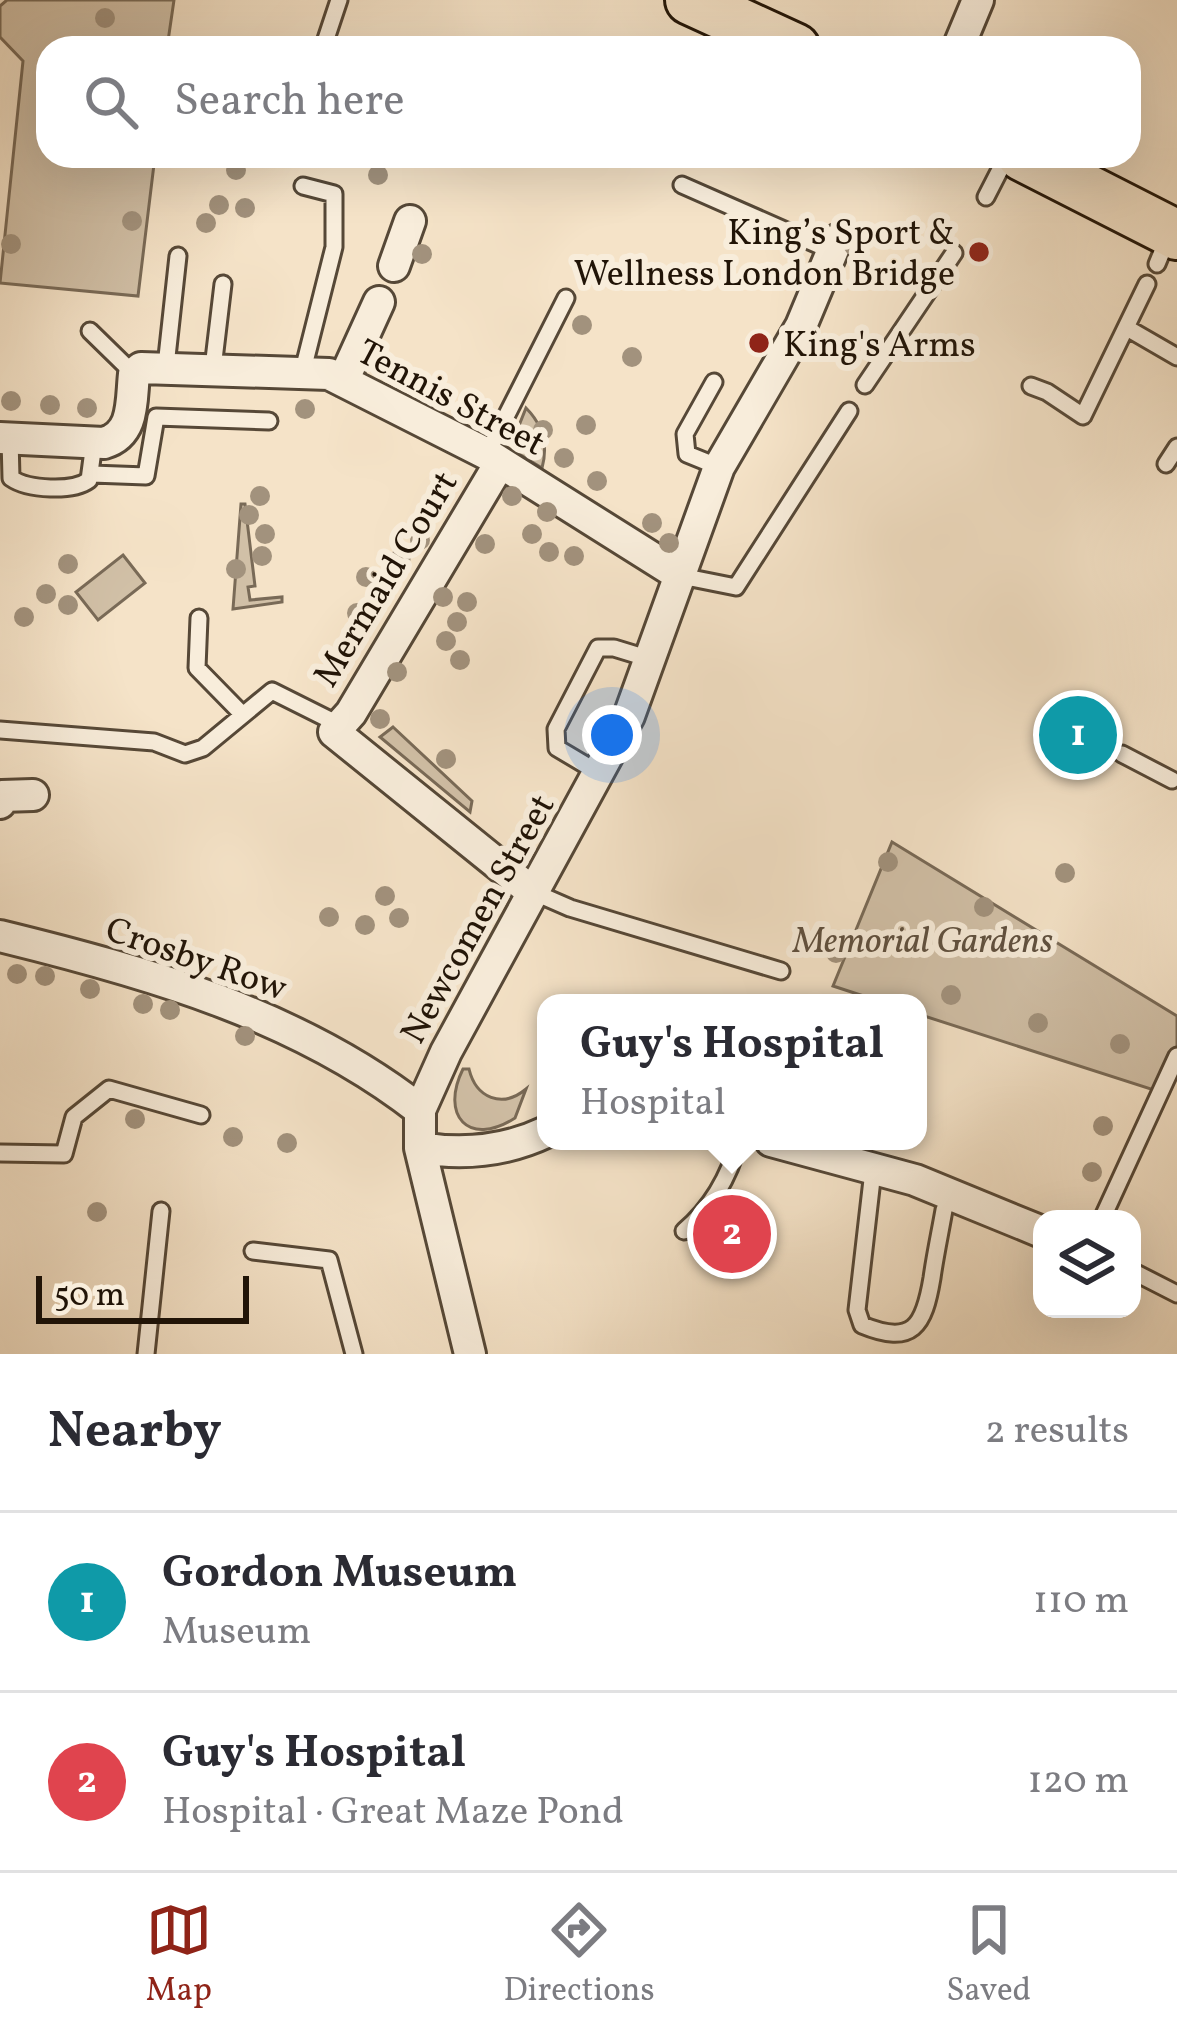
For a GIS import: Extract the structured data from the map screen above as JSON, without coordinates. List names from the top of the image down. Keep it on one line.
{"streets":{"street":["Tennis Street","Mermaid Court","Newcomen Street","Crosby Row"]},"crossings":[["Tennis Street","Mermaid Court"],["Tennis Street","Newcomen Street"],["Newcomen Street","Crosby Row"]],"parks":["Memorial Gardens"],"places":["King’s Sport & Wellness London Bridge","King's Arms"],"scale_bar":"50 m","page":{"search":"Search here","pins":["1","2"],"popup":["Guy's Hospital","Hospital"],"scale":"50 m","heading":["Nearby","2 results"],"list":[{"mark":"1","name":"Gordon Museum","note":"Museum","value":"110 m"},{"mark":"2","name":"Guy's Hospital","note":"Hospital · Great Maze Pond","value":"120 m"}],"nav":["Map","Directions","Saved"]}}
